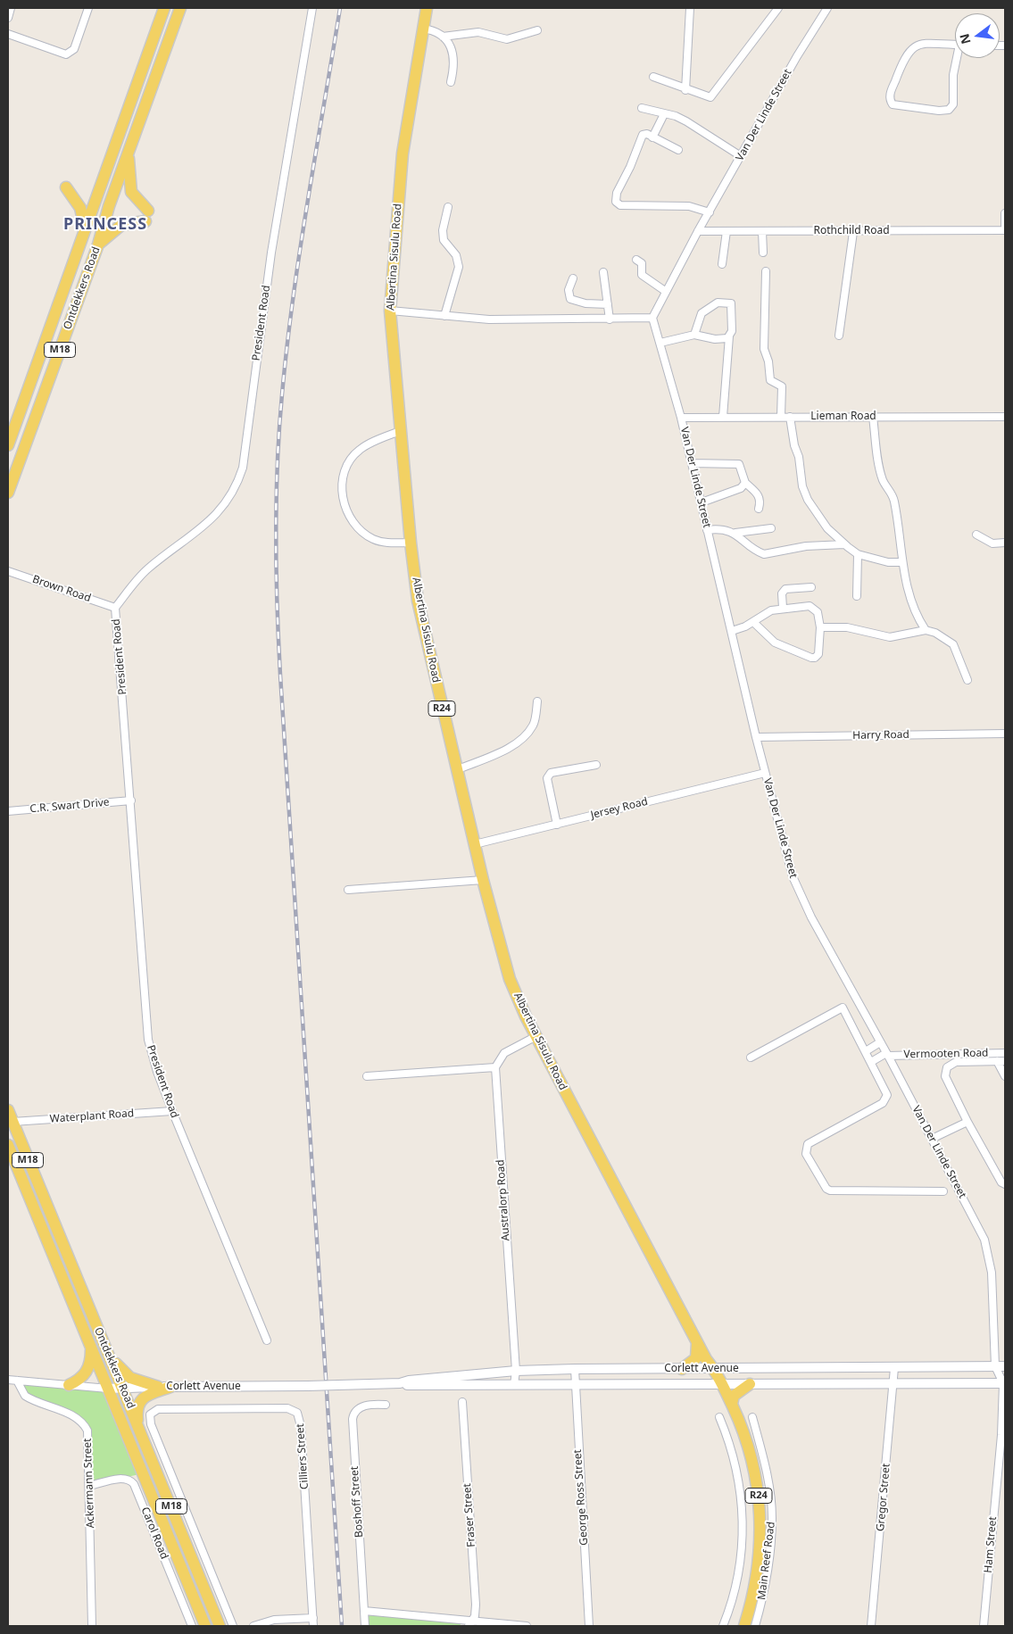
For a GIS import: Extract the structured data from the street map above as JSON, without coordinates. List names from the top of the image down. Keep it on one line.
{"streets":{"main road":["Albertina Sisulu Road","Ontdekkers Road","M18","R24"],"street":["Van Der Linde Street","Rothchild Road","President Road","Lieman Road","Brown Road","Harry Road","C.R. Swart Drive","Jersey Road","Vermooten Road","Waterplant Road","Australorp Road","Corlett Avenue","Cilliers Street","Ackermann Street","George Ross Street","Gregor Street","Boshoff Street","Fraser Street","Carol Road","Ham Street","Main Reef Road"]},"crossings":[["Van Der Linde Street","Rothchild Road"],["Van Der Linde Street","Lieman Road"],["Van Der Linde Street","Harry Road"],["Van Der Linde Street","Jersey Road"],["Van Der Linde Street","Vermooten Road"],["Van Der Linde Street","Corlett Avenue"],["Van Der Linde Street","Ham Street"],["Albertina Sisulu Road","Jersey Road"],["Albertina Sisulu Road","Corlett Avenue"],["Ontdekkers Road","Waterplant Road"],["Ontdekkers Road","Corlett Avenue"],["President Road","Brown Road"],["President Road","C.R. Swart Drive"],["President Road","Waterplant Road"],["Australorp Road","Corlett Avenue"],["Corlett Avenue","Ackermann Street"],["Corlett Avenue","George Ross Street"],["Corlett Avenue","Gregor Street"],["Corlett Avenue","Ham Street"],["Ackermann Street","Carol Road"]],"districts":["PRINCESS"],"north":"left"}
